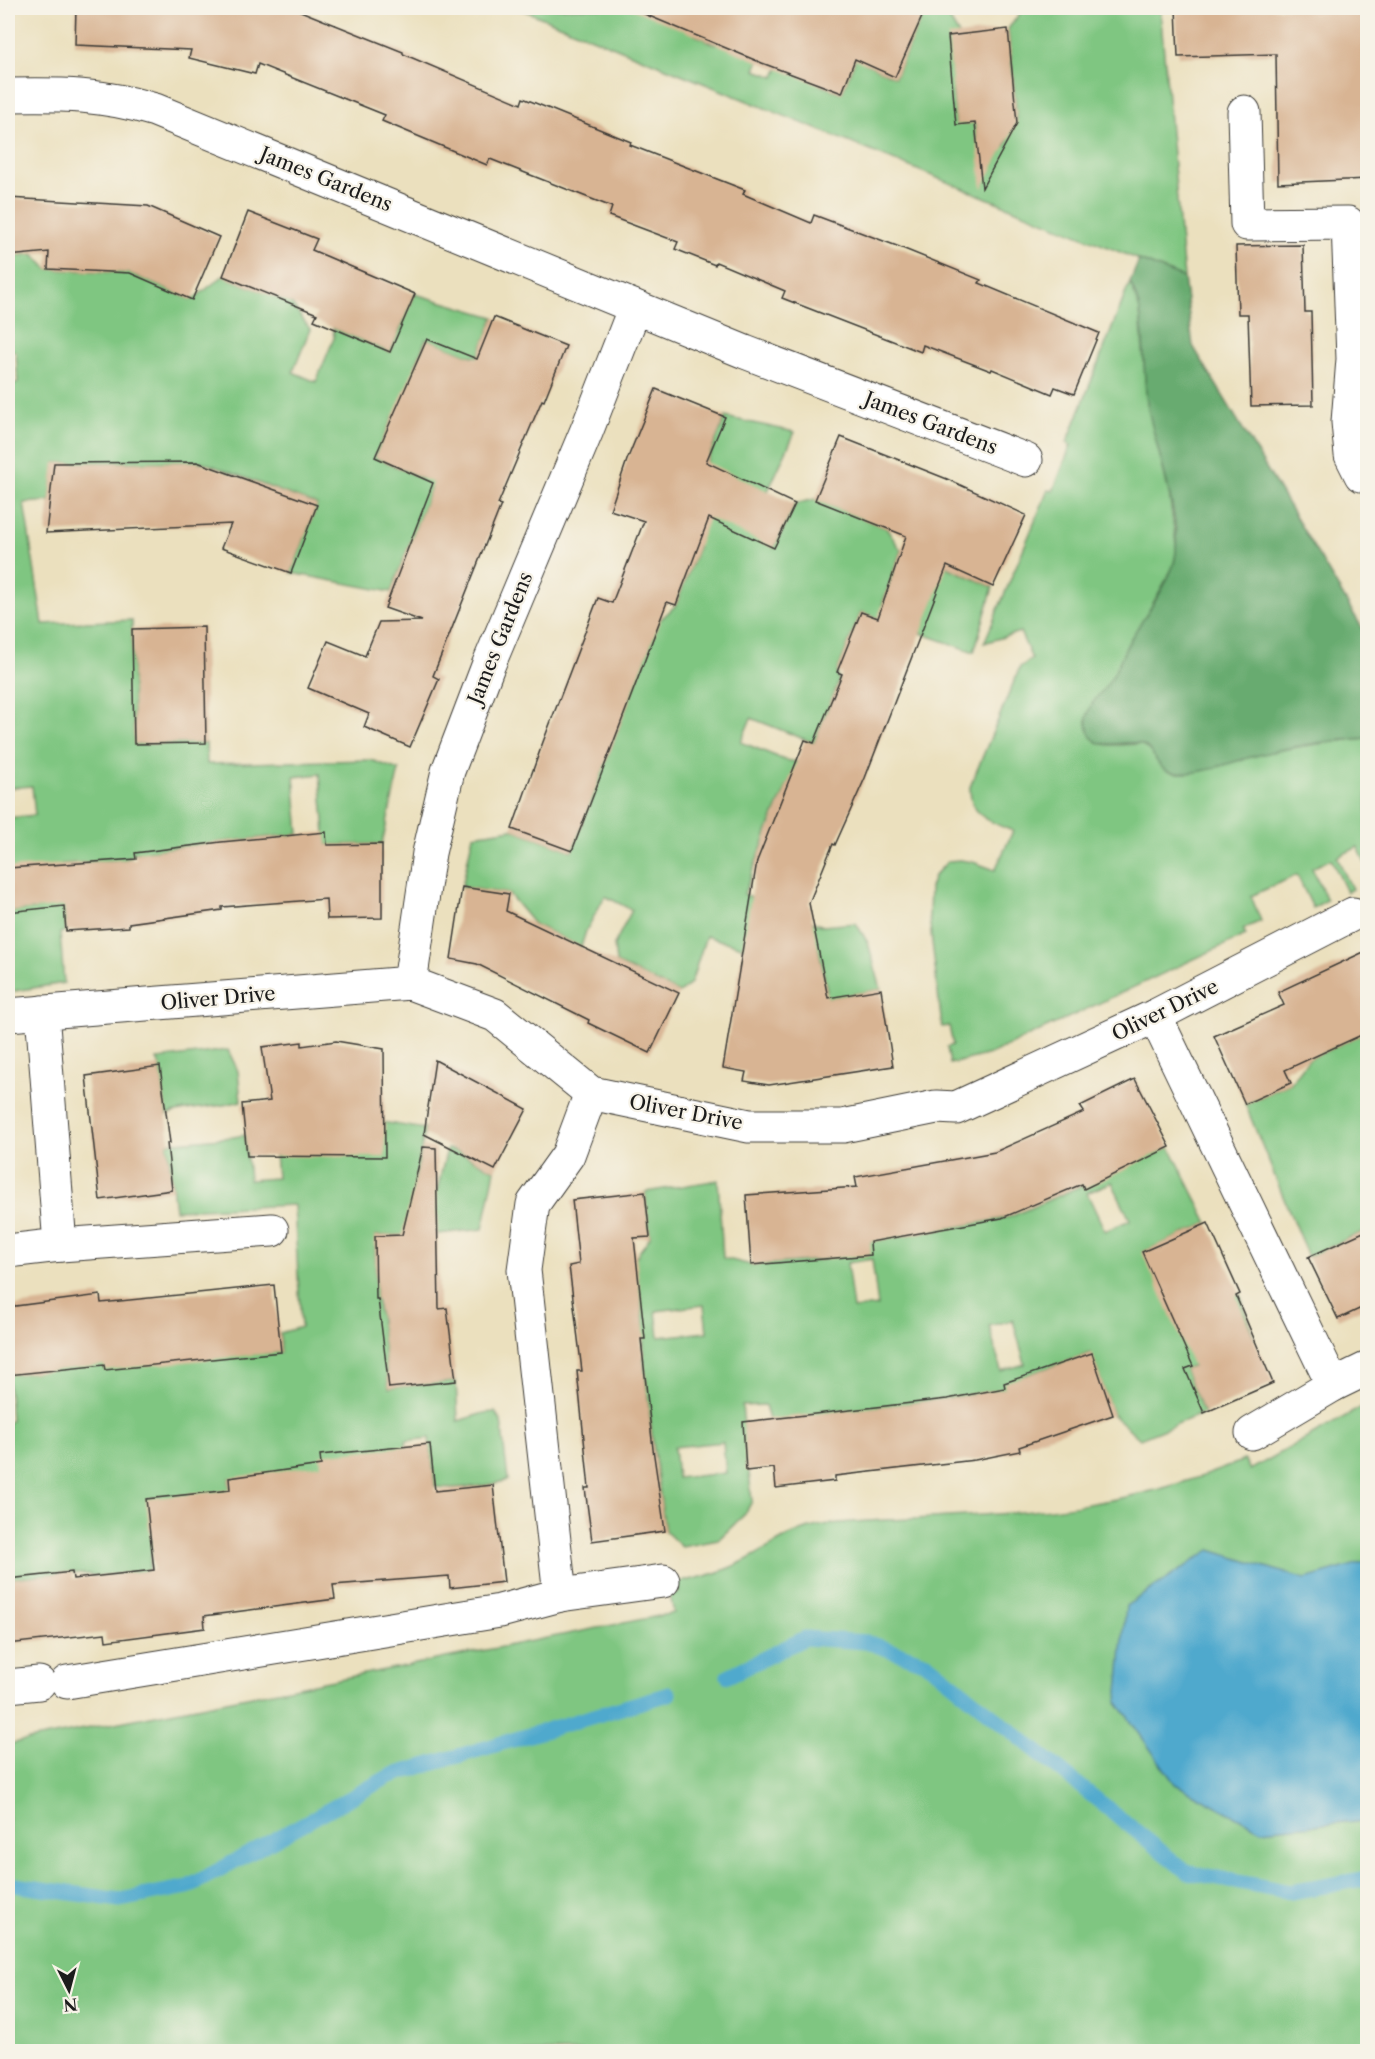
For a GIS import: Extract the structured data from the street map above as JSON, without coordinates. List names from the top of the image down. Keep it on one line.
{"streets":{"street":["James Gardens","Oliver Drive"]},"crossings":[["James Gardens","Oliver Drive"]],"north":"bottom"}
